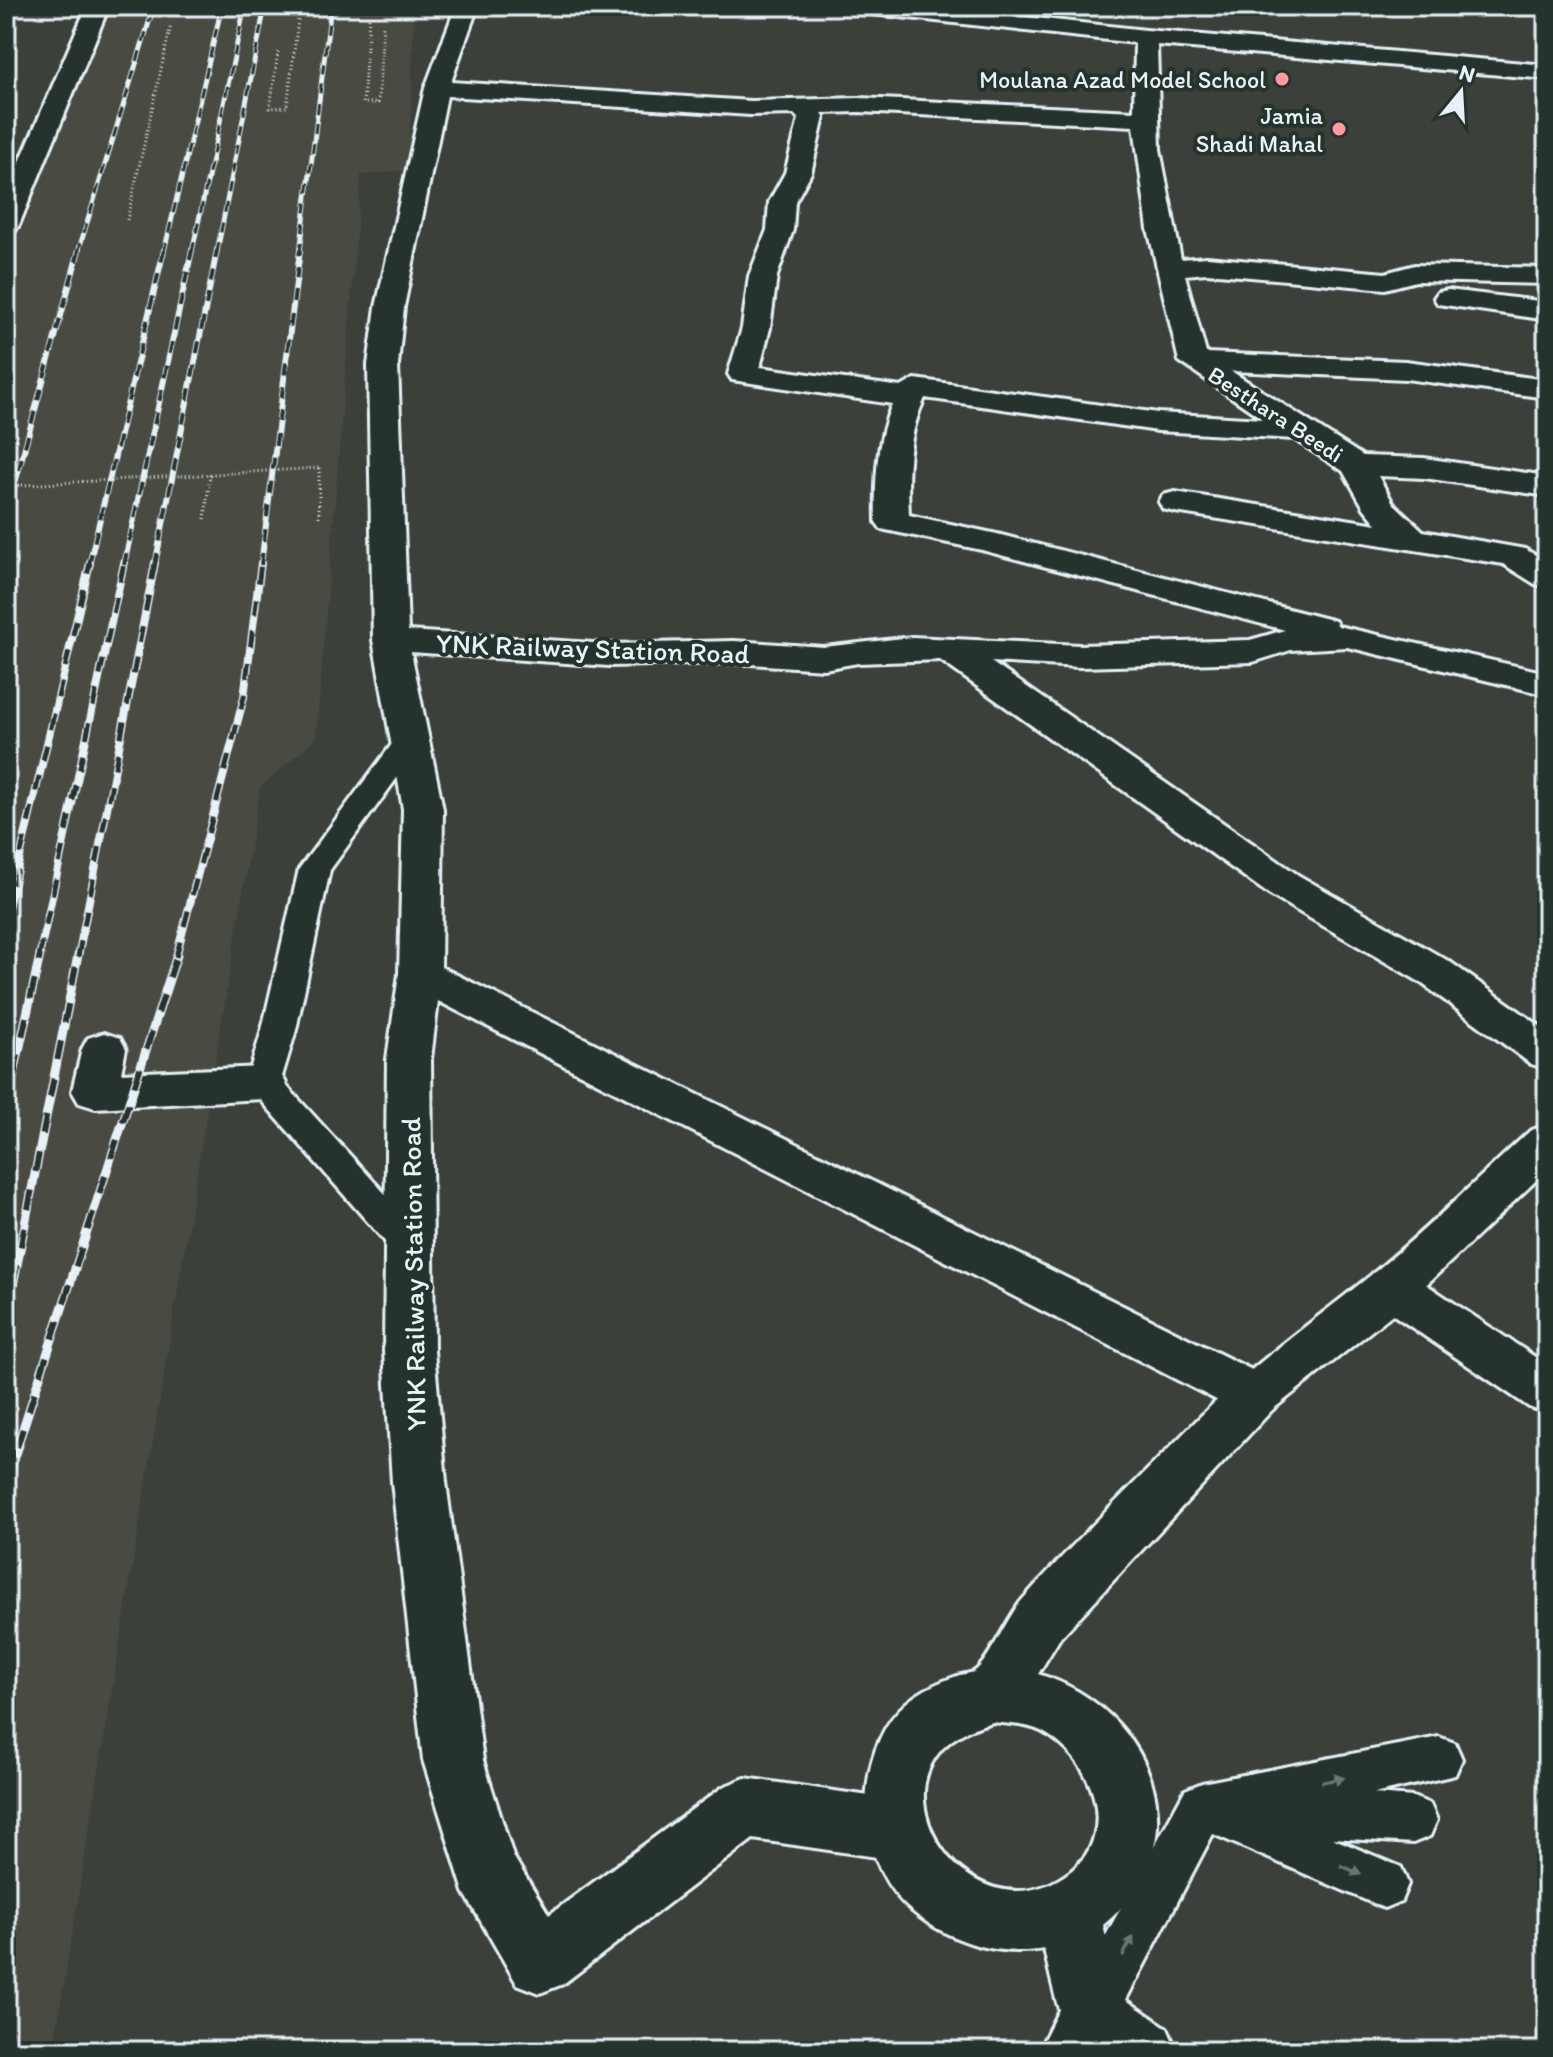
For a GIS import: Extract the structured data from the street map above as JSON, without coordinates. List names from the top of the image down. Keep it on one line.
{"streets":{"street":["Besthara Beedi","YNK Railway Station Road"]},"places":["Moulana Azad Model School","Jamia Shadi Mahal"],"north":"top"}
